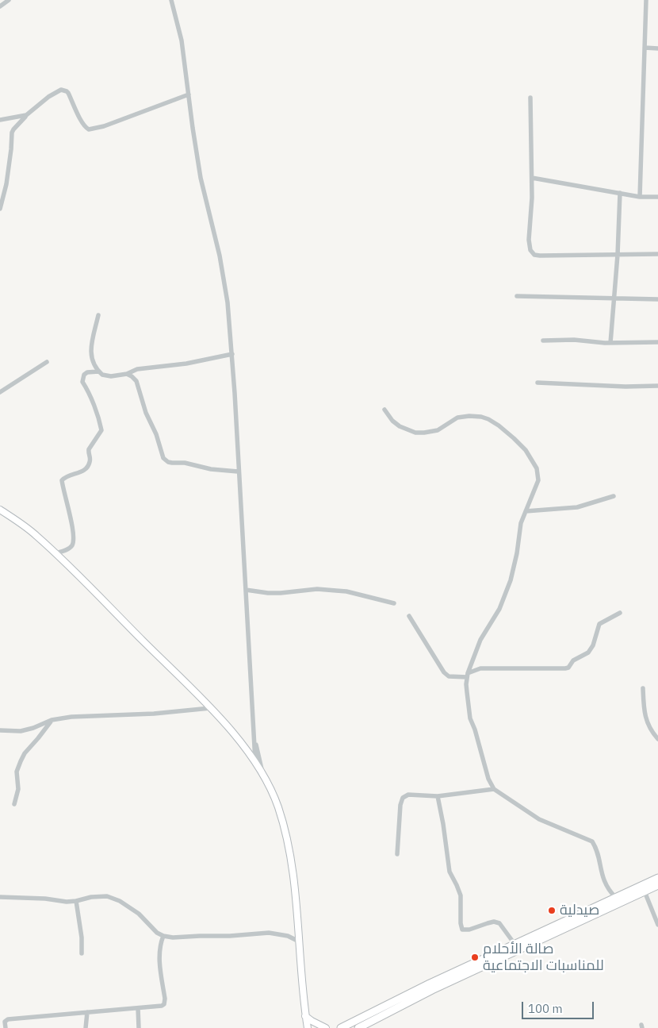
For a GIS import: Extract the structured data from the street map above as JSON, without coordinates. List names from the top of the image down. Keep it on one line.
{"places":["صيدلية","صالة الأحلام للمناسبات الاجتماعية"],"scale_bar":"100 m"}
